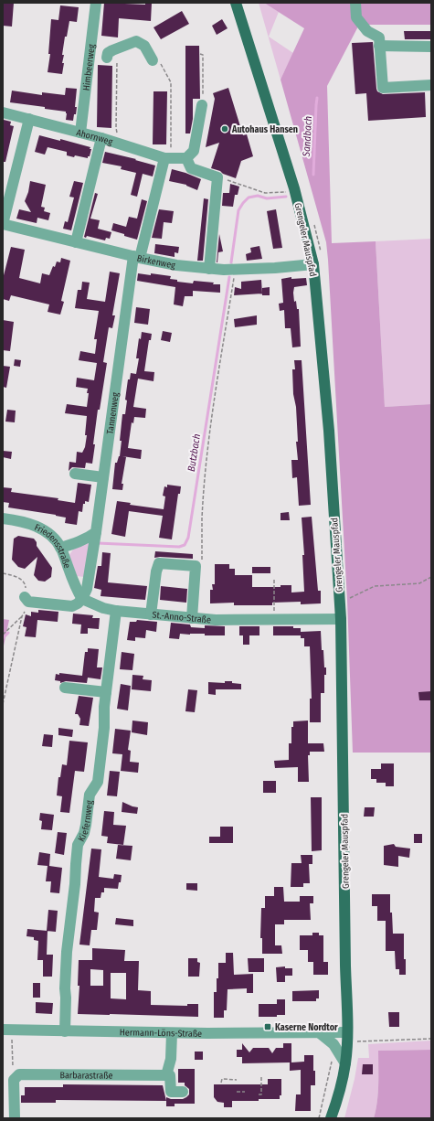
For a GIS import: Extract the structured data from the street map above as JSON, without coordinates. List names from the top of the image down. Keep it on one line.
{"streets":{"main road":["Grengeler Mauspfad"],"street":["Himbeerweg","Ahornweg","Birkenweg","Tannenweg","Friedensstraße","St.-Anno-Straße","Kiefernweg","Hermann-Löns-Straße","Barbarastraße"]},"crossings":[["Himbeerweg","Ahornweg"],["Ahornweg","Tannenweg"],["Grengeler Mauspfad","Birkenweg"],["Grengeler Mauspfad","St.-Anno-Straße"],["Grengeler Mauspfad","Hermann-Löns-Straße"],["Birkenweg","Tannenweg"],["Tannenweg","Friedensstraße"],["Tannenweg","St.-Anno-Straße"],["Friedensstraße","St.-Anno-Straße"],["St.-Anno-Straße","Kiefernweg"],["Kiefernweg","Hermann-Löns-Straße"]],"water":["Sandbach","Butzbach"],"places":{"other":["Autohaus Hansen"],"transit":["Kaserne Nordtor"]}}
